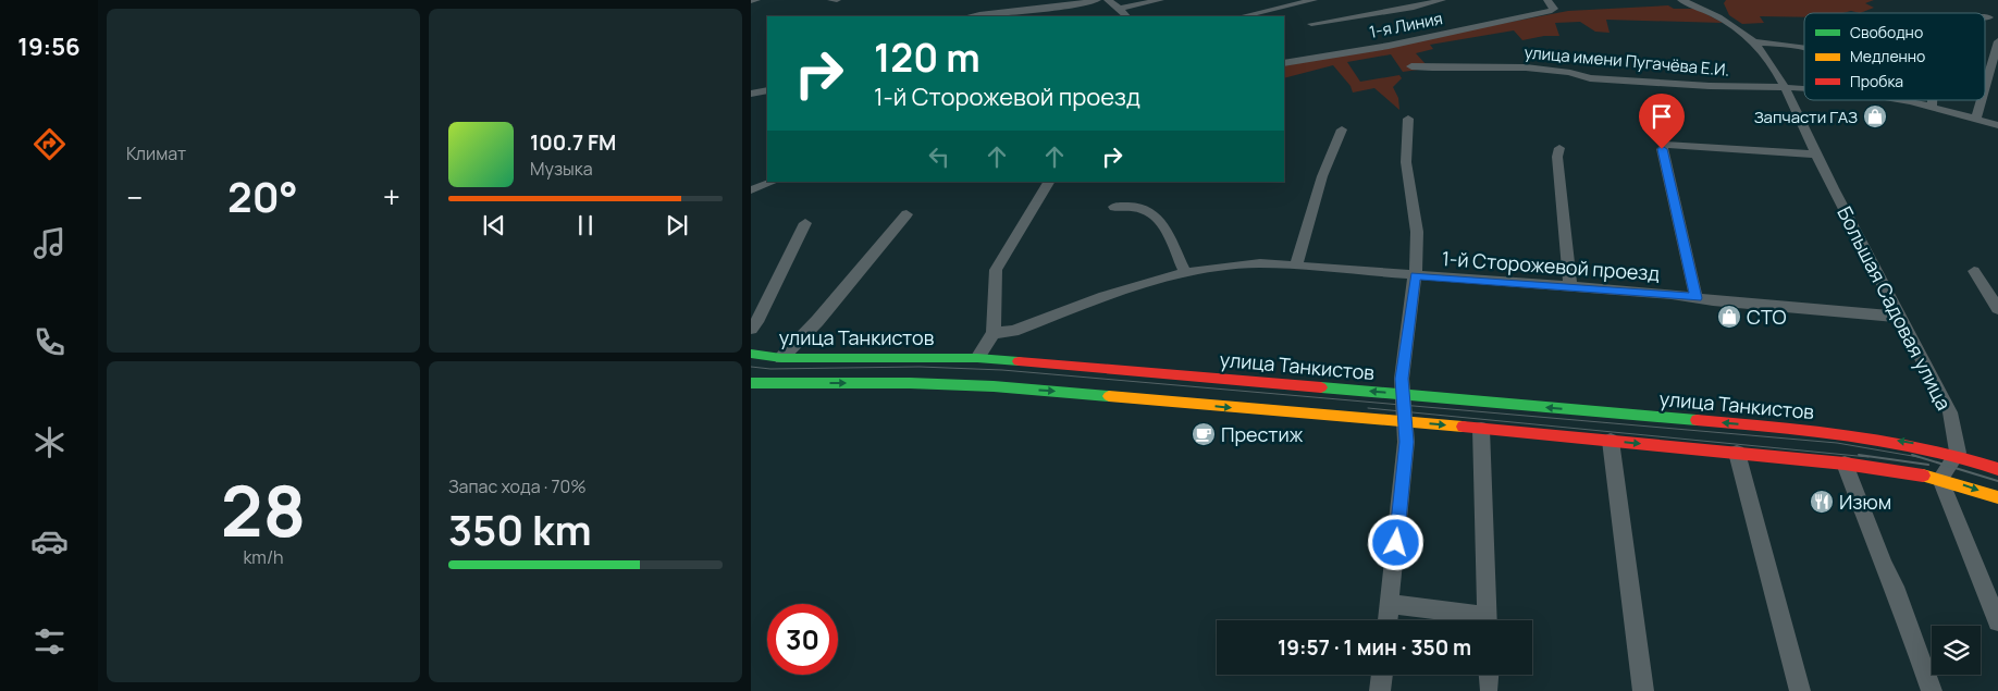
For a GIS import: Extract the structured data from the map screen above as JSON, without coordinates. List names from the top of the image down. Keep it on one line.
{"streets":{"main road":["улица Танкистов"],"street":["1-я Линия","улица имени Пугачёва Е.И.","1-й Сторожевой проезд","Большая Садовая улица"]},"crossings":[["улица имени Пугачёва Е.И.","Большая Садовая улица"],["1-й Сторожевой проезд","Большая Садовая улица"],["Большая Садовая улица","улица Танкистов"]],"places":{"shop":["Запчасти ГАЗ","СТО"],"cafe":["Престиж"],"restaurant":["Изюм"]},"legend":["Свободно","Медленно","Пробка"],"page":{"tabs":"19:56","tile":["Климат",["28","km/h"],["Запас хода · 70%","350 km"]],"turn":["120 m","1-й Сторожевой проезд"],"song":["100.7 FM","Музыка"],"heat":["−","20°","+"],"limit":"30","trip":"19:57 · 1 мин · 350 m"}}
